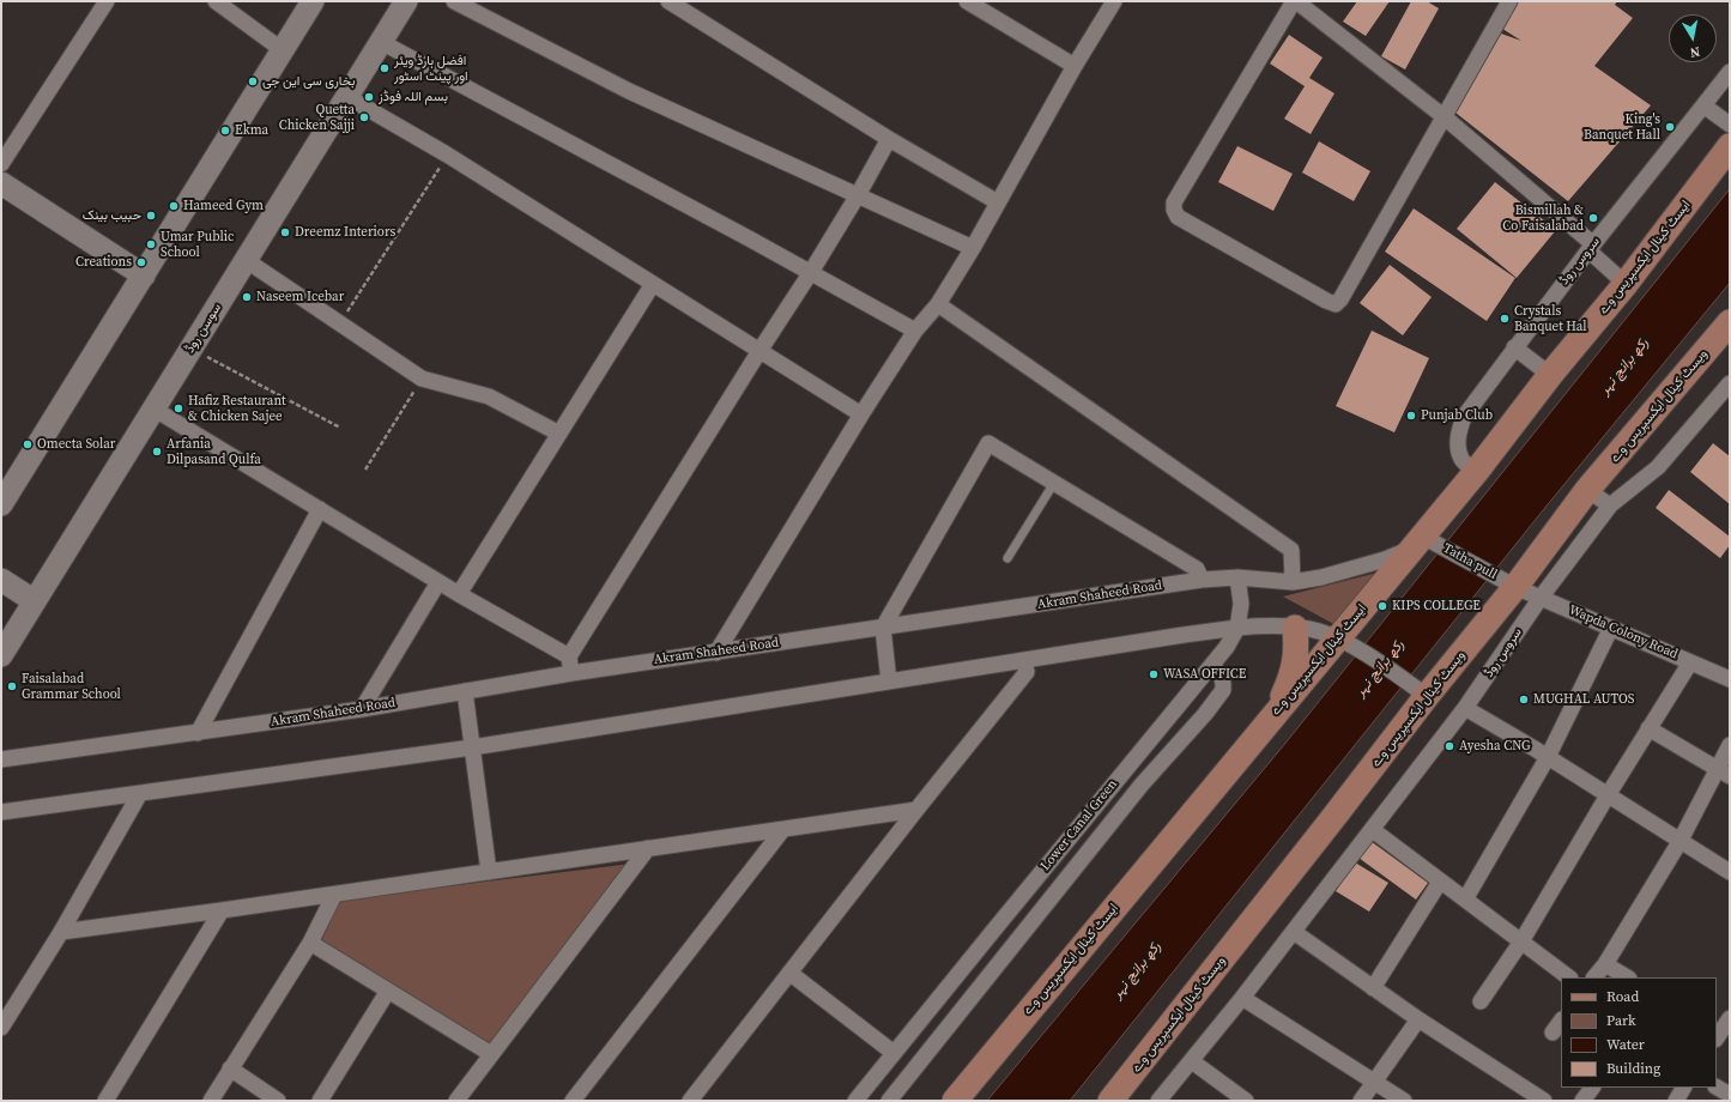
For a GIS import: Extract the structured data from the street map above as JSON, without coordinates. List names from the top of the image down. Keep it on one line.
{"streets":{"main road":["ایسٹ کینال ایکسپریس وے","ویسٹ کینال ایکسپریس وے"],"street":["سروس روڈ","سوسن روڈ","Tatha pull","Akram Shaheed Road","Wapda Colony Road","Lower Canal Green"]},"crossings":[["ایسٹ کینال ایکسپریس وے","سروس روڈ"],["ایسٹ کینال ایکسپریس وے","Tatha pull"],["ایسٹ کینال ایکسپریس وے","Akram Shaheed Road"],["سروس روڈ","Wapda Colony Road"],["ویسٹ کینال ایکسپریس وے","Tatha pull"],["ویسٹ کینال ایکسپریس وے","Wapda Colony Road"],["Tatha pull","Akram Shaheed Road"],["Tatha pull","Wapda Colony Road"]],"water":["رکھ برانچ نہر"],"places":["افضل ہارڈ ویئر اور پینٹ اسٹور","بخاری سی این جی","بسم اللہ فوڈز","Quetta Chicken Sajji","King's Banquet Hall","Ekma","Hameed Gym","حبیب بینک","Bismillah & Co Faisalabad","Dreemz Interiors","Umar Public School","Creations","Naseem Icebar","Crystals Banquet Hal","Hafiz Restaurant & Chicken Sajee","Punjab Club","Omecta Solar","Arfania Dilpasand Qulfa","KIPS COLLEGE","WASA OFFICE","Faisalabad Grammar School","MUGHAL AUTOS","Ayesha CNG"],"legend":["Road","Park","Water","Building"],"north":"bottom"}
